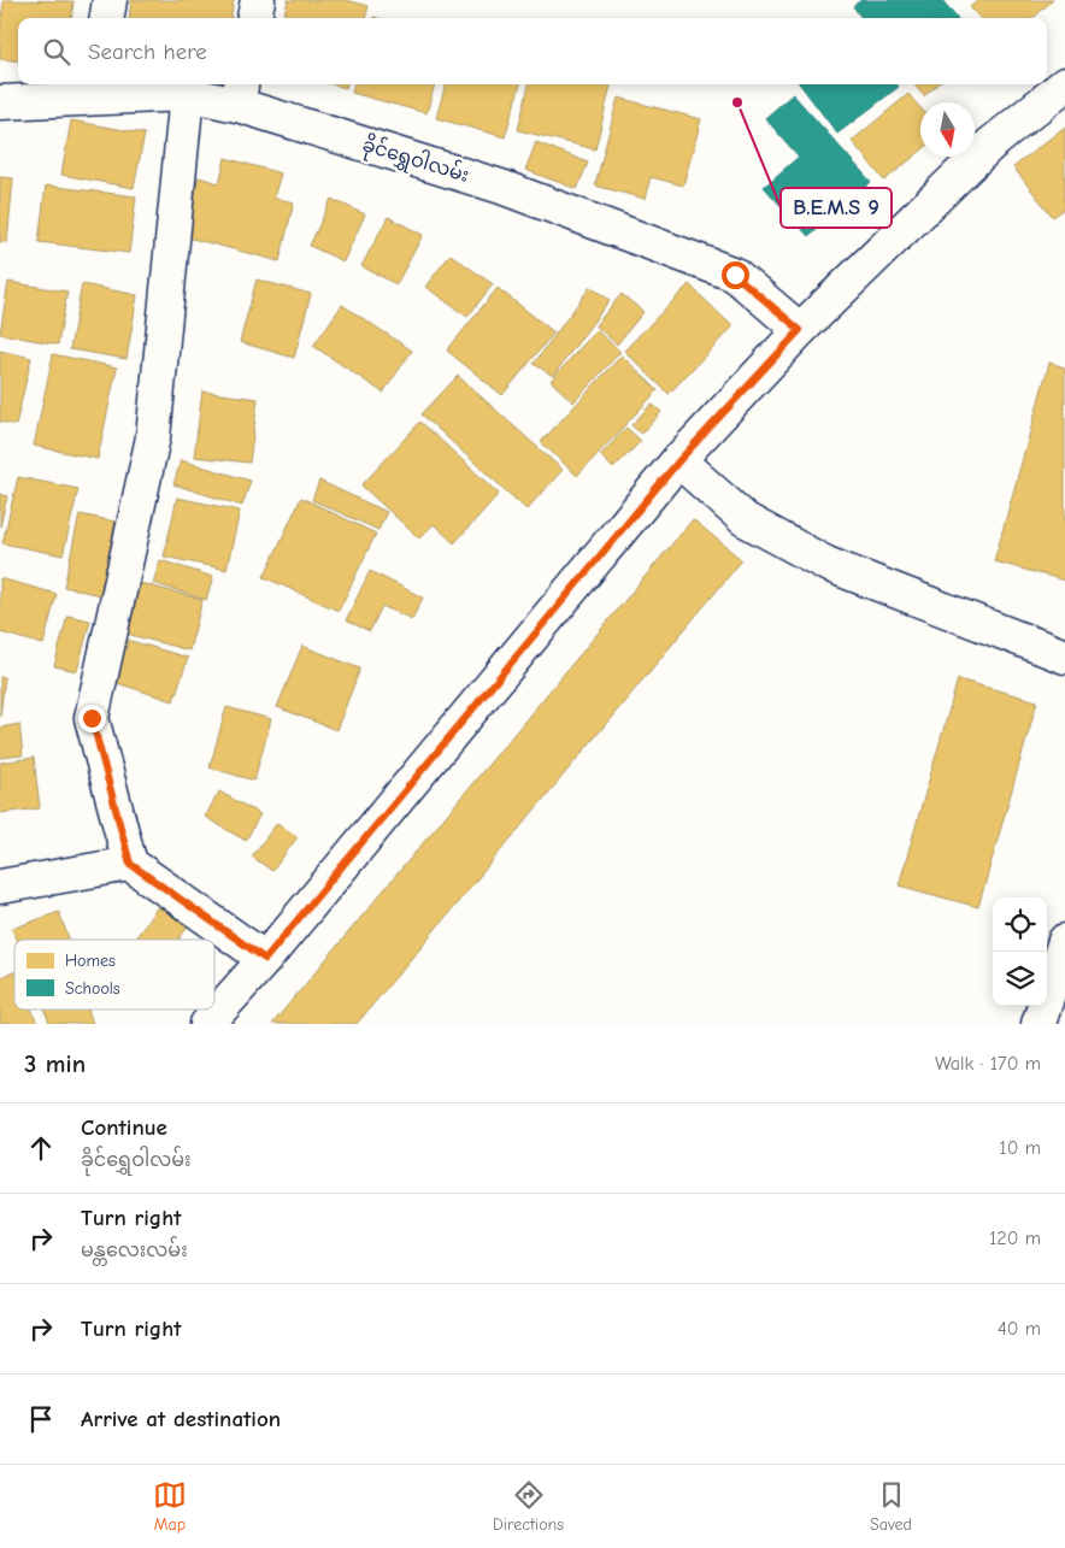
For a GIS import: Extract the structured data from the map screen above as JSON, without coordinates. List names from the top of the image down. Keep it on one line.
{"streets":{"street":["ခိုင်ရွှေဝါလမ်း"]},"places":["B.E.M.S 9"],"legend":["Homes","Schools"],"north":"bottom","page":{"search":"Search here","heading":["3 min","Walk · 170 m"],"list":[["Continue","ခိုင်ရွှေဝါလမ်း","10 m"],["Turn right","မန္တလေးလမ်း","120 m"],["Turn right","40 m"],"Arrive at destination"],"nav":["Map","Directions","Saved"]}}
